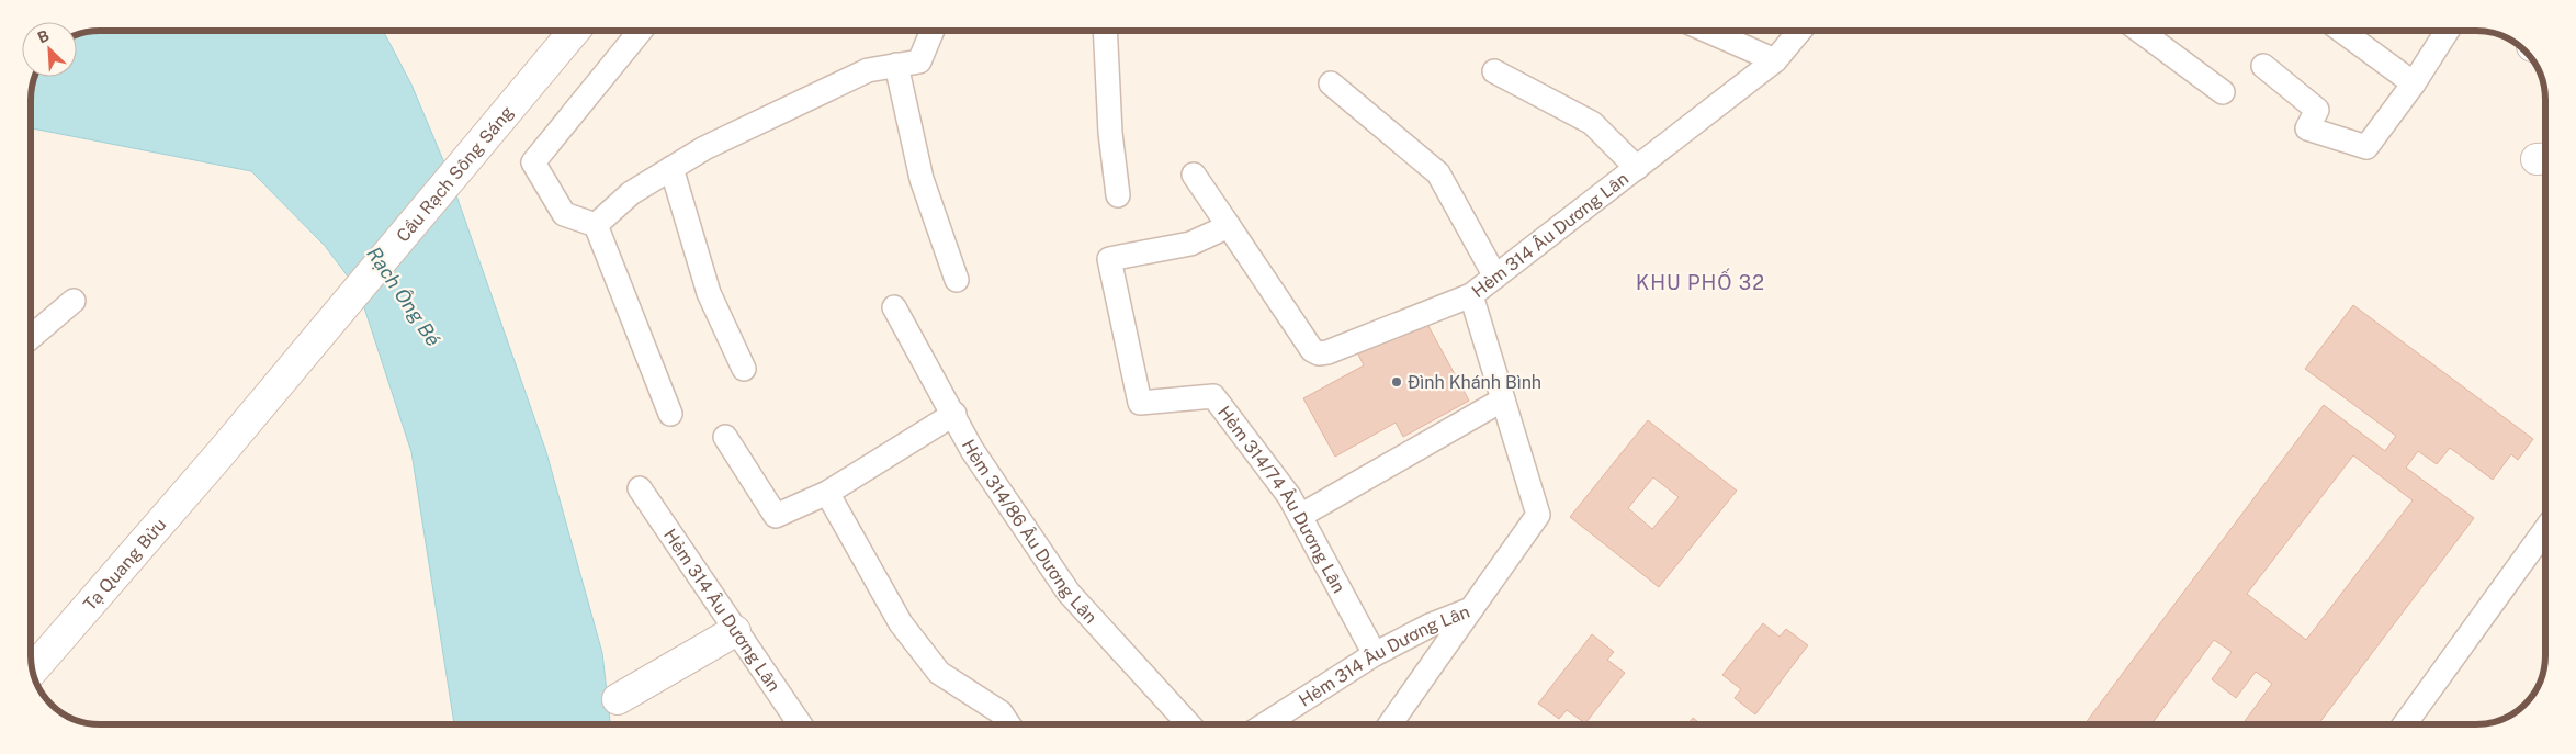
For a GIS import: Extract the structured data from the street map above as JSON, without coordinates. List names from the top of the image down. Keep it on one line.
{"streets":{"main road":["Cầu Rạch Sông Sáng","Tạ Quang Bửu"],"lane":["Hẻm 314 Âu Dương Lân","Hẻm 314/74 Âu Dương Lân","Hẻm 314/86 Âu Dương Lân"]},"crossings":[["Cầu Rạch Sông Sáng","Tạ Quang Bửu"],["Hẻm 314 Âu Dương Lân","Hẻm 314/74 Âu Dương Lân"]],"districts":["KHU PHỐ 32"],"water":["Rạch Ông Bé"],"places":["Đình Khánh Bình"],"north":"top left"}
